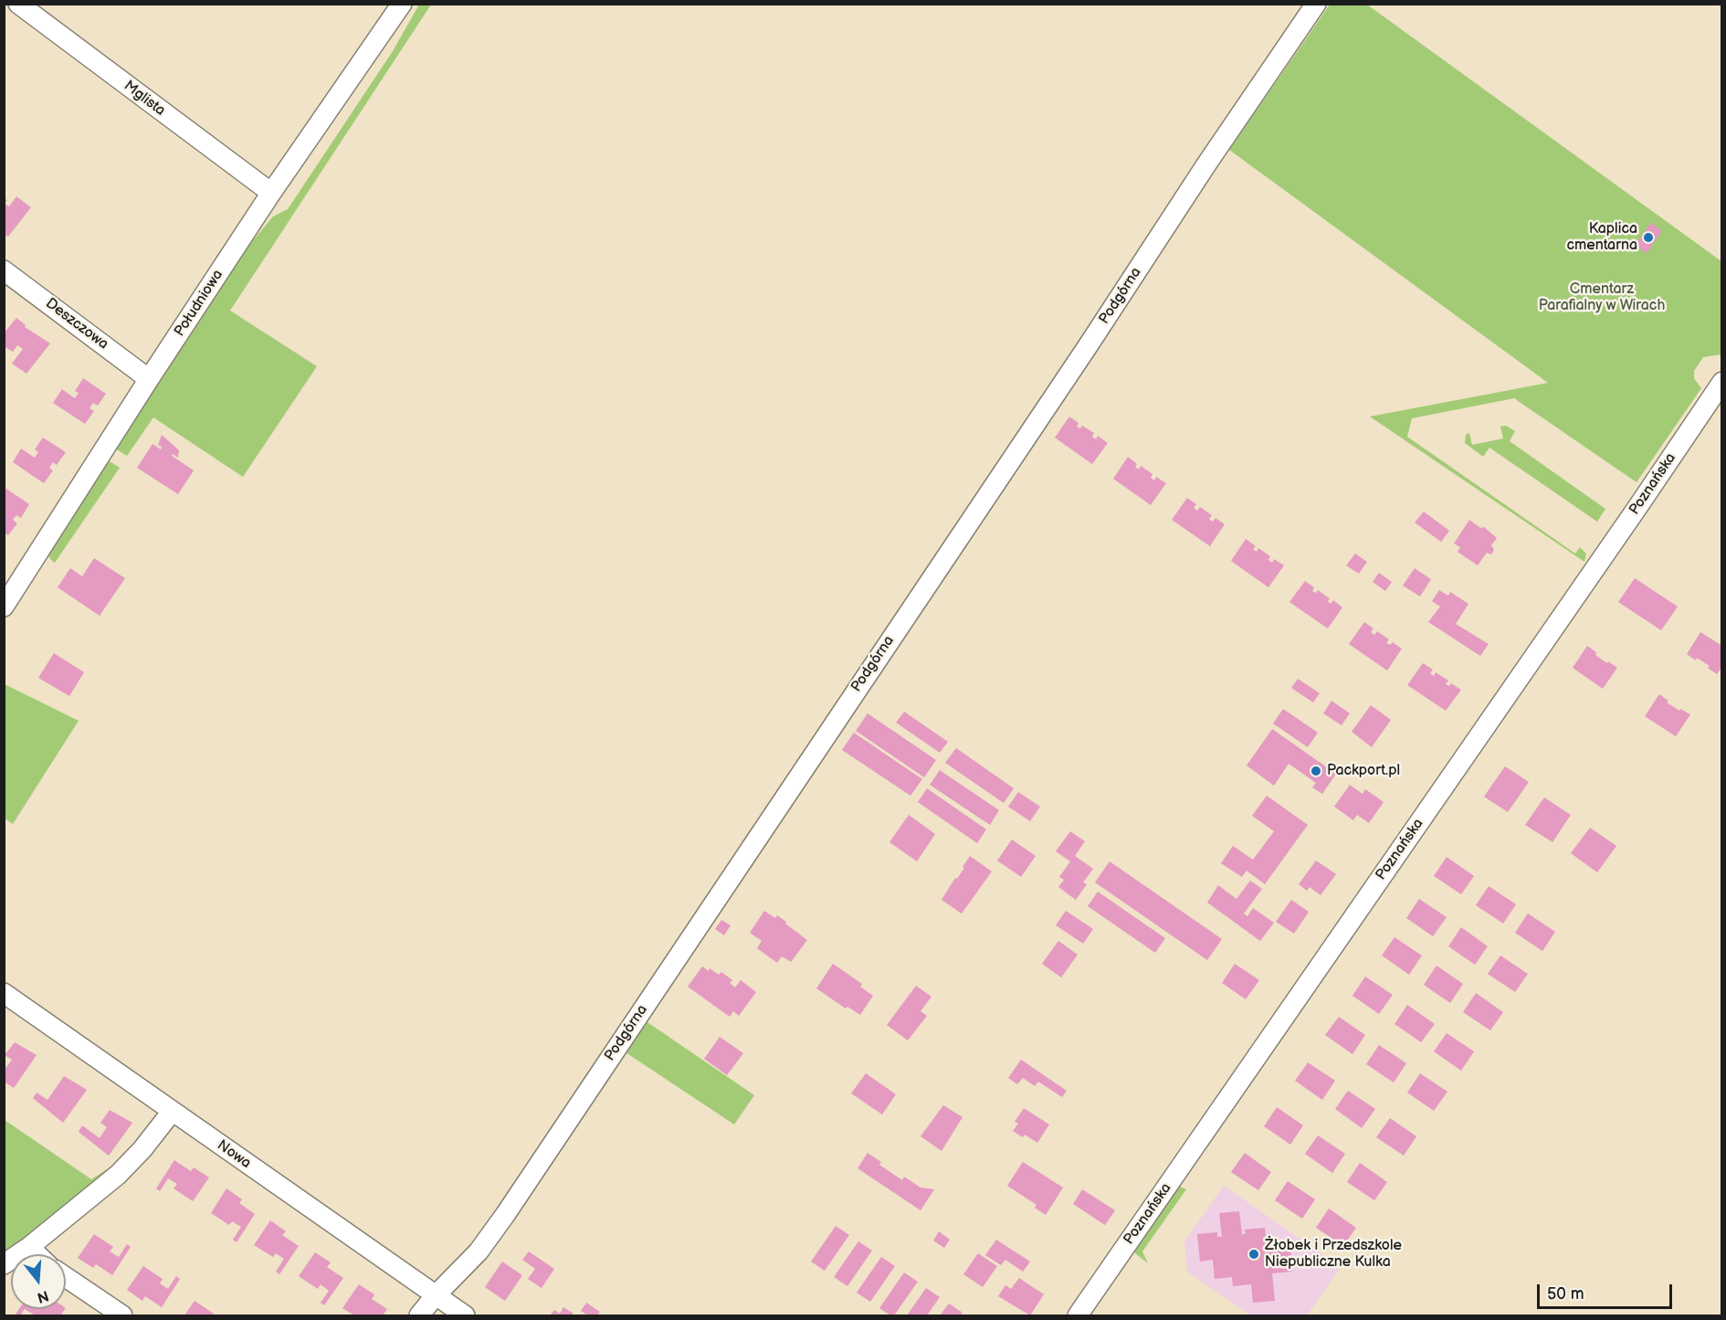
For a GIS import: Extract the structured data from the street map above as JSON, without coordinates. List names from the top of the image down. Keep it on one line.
{"streets":{"street":["Mglista","Podgórna","Południowa","Deszczowa","Poznańska","Nowa"]},"crossings":[["Mglista","Południowa"],["Podgórna","Nowa"],["Południowa","Deszczowa"]],"parks":["Cmentarz Parafialny w Wirach"],"places":["Kaplica cmentarna","Packport.pl","Żłobek i Przedszkole Niepubliczne Kulka"],"scale_bar":"50 m","north":"bottom"}
